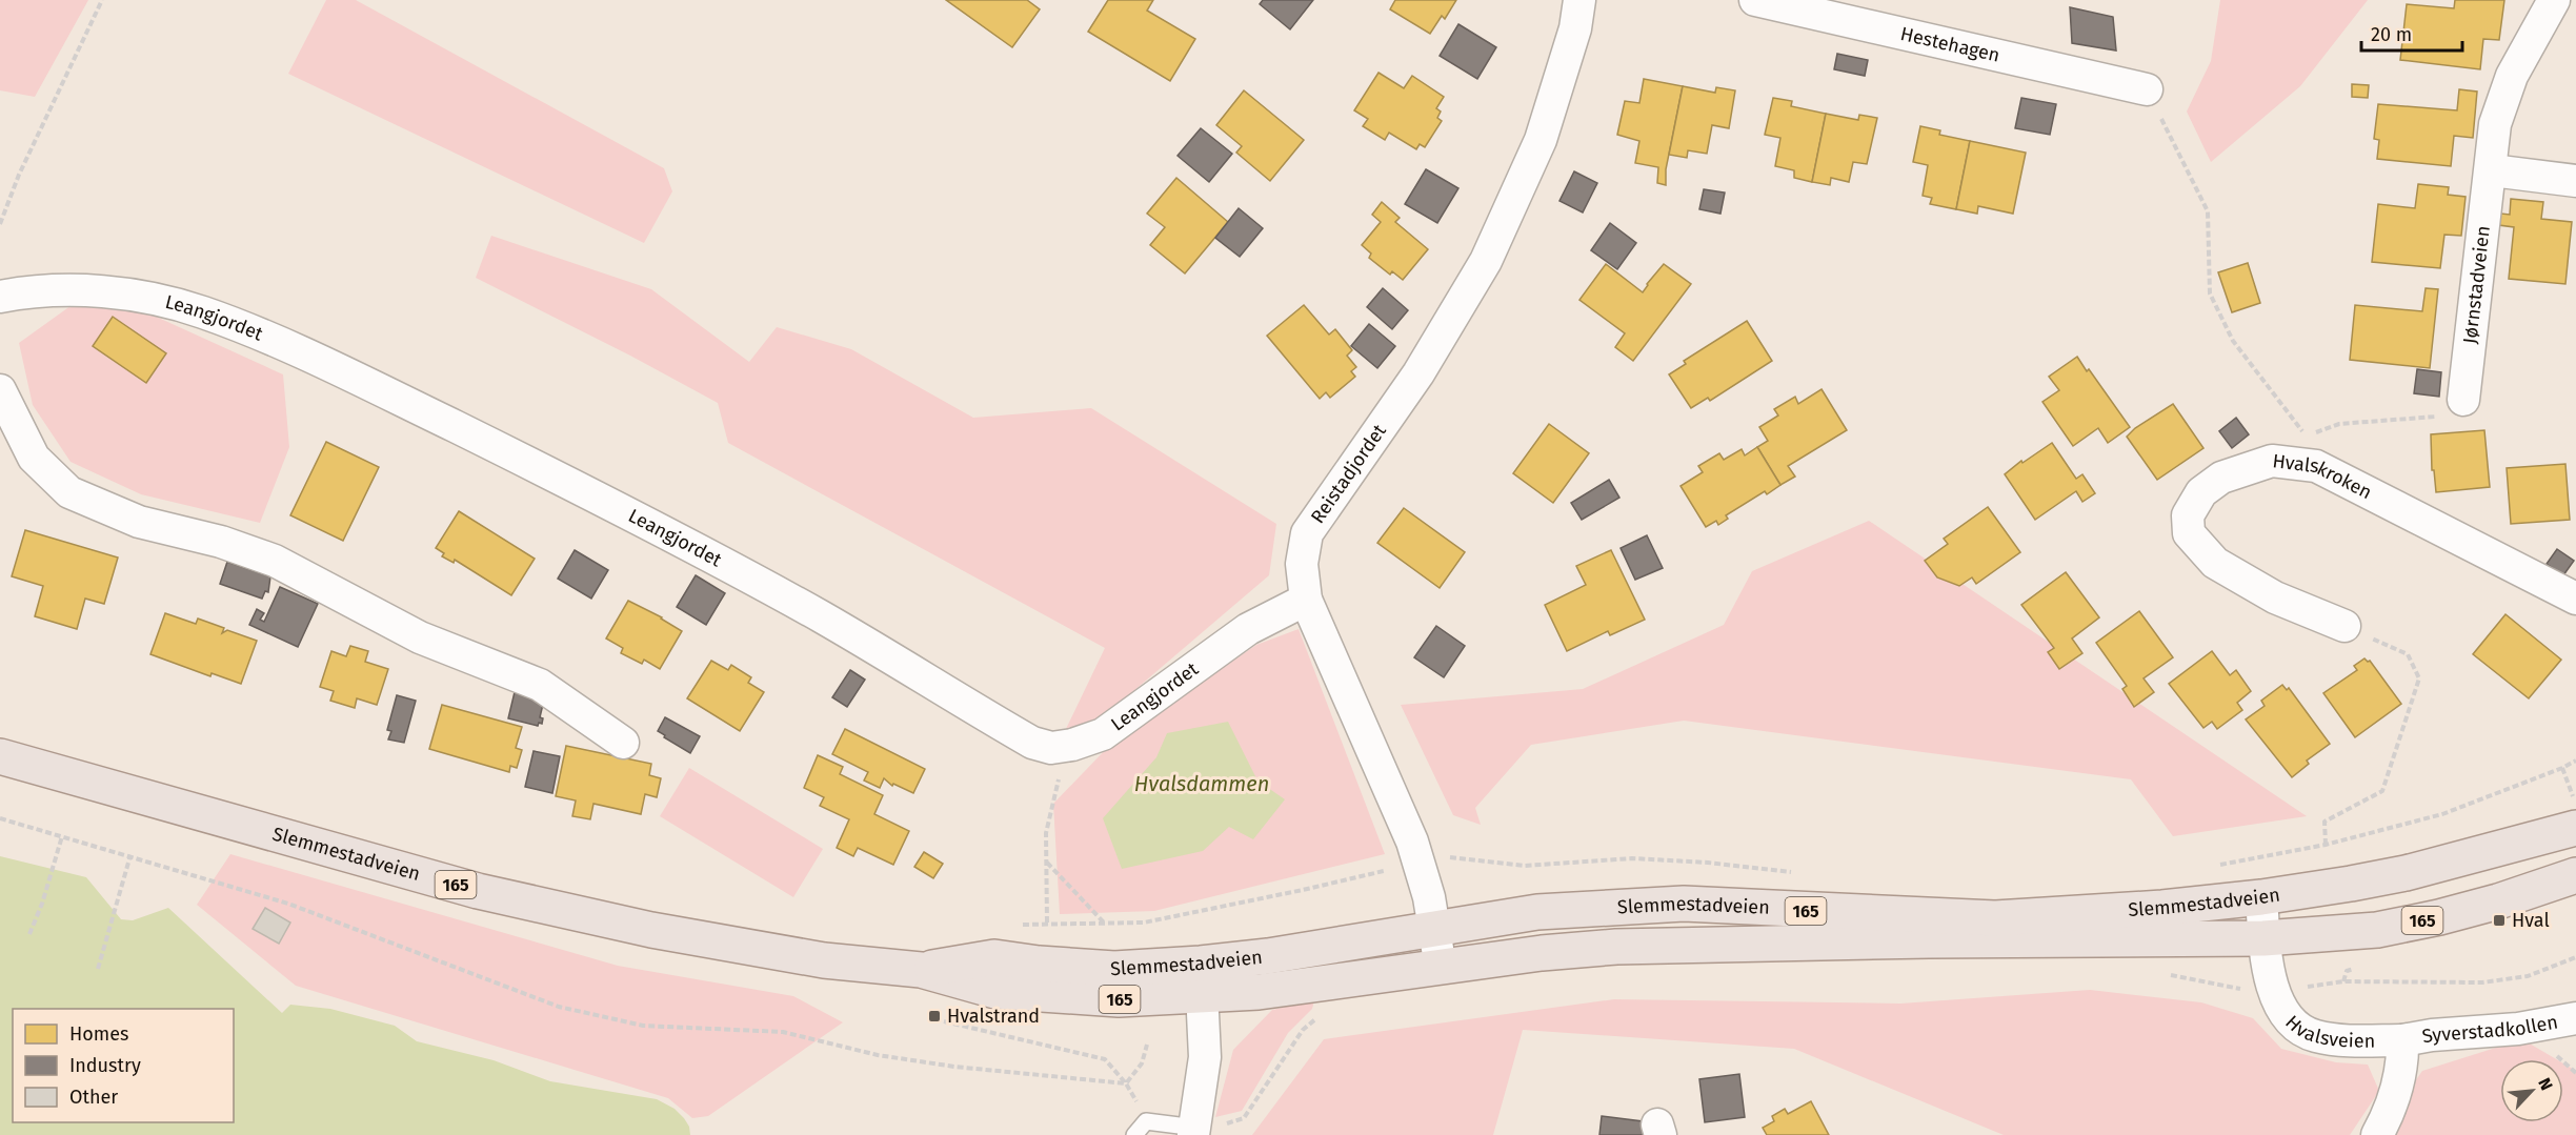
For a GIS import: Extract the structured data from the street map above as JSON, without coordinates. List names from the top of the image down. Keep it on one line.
{"streets":{"main road":["Slemmestadveien","165"],"street":["Hestehagen","Jørnstadveien","Leangjordet","Reistadjordet","Hvalskroken","Hvalsveien","Syverstadkollen"]},"crossings":[["Leangjordet","Reistadjordet"],["Reistadjordet","Slemmestadveien"],["Slemmestadveien","Hvalsveien"],["Hvalsveien","Syverstadkollen"]],"water":["Hvalsdammen"],"places":{"transit":["Hval","Hvalstrand"]},"legend":["Homes","Industry","Other"],"scale_bar":"20 m","north":"top right"}
